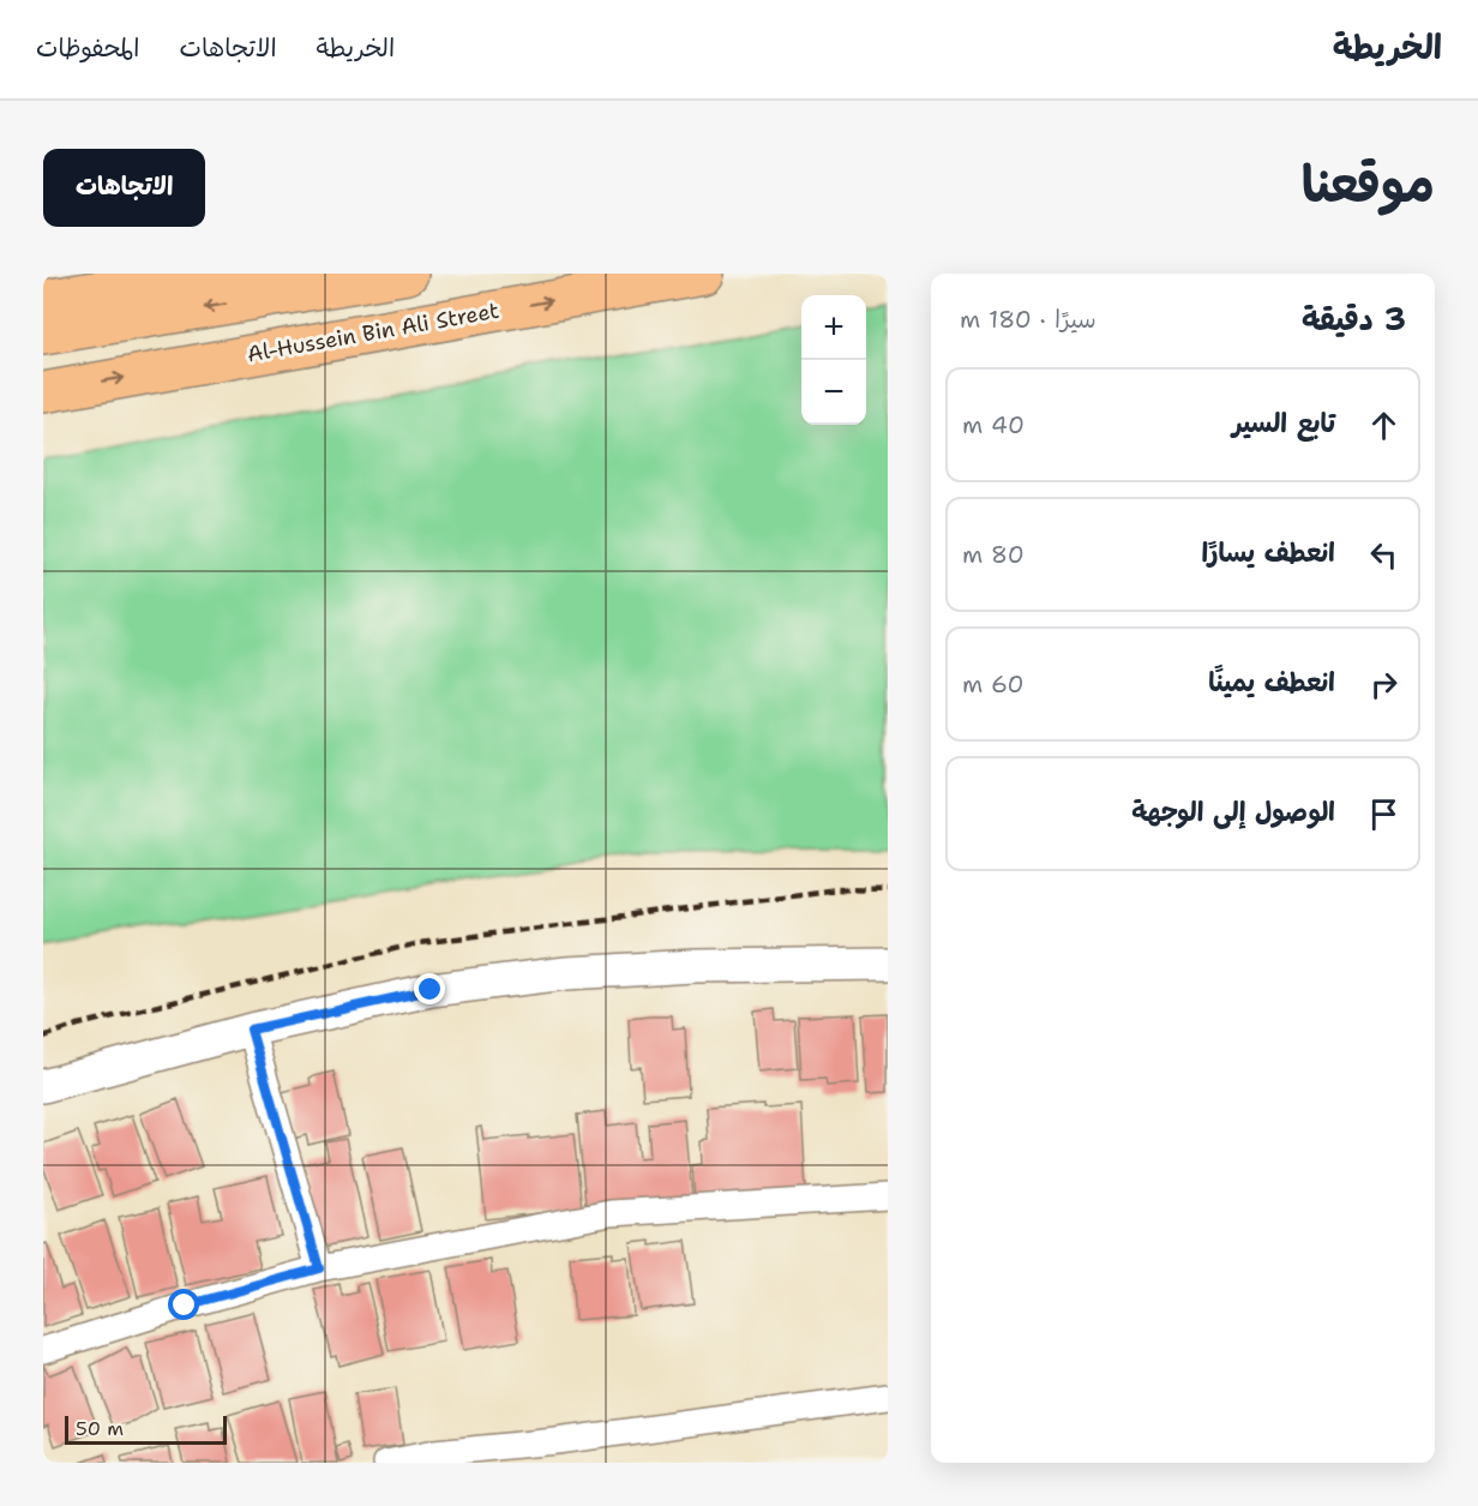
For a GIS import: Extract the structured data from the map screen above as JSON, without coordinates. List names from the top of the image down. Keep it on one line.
{"streets":{"highway":["Al-Hussein Bin Ali Street"]},"scale_bar":"50 m","page":{"header":"الخريطة","nav":["الخريطة","الاتجاهات","المحفوظات"],"title":"موقعنا","buttons":"الاتجاهات","heading":["3 دقيقة","سيرًا · 180 m"],"map_buttons":["+","−"],"list":[["تابع السير","40 m"],["انعطف يسارًا","80 m"],["انعطف يمينًا","60 m"],"الوصول إلى الوجهة"],"scale":"50 m"}}
